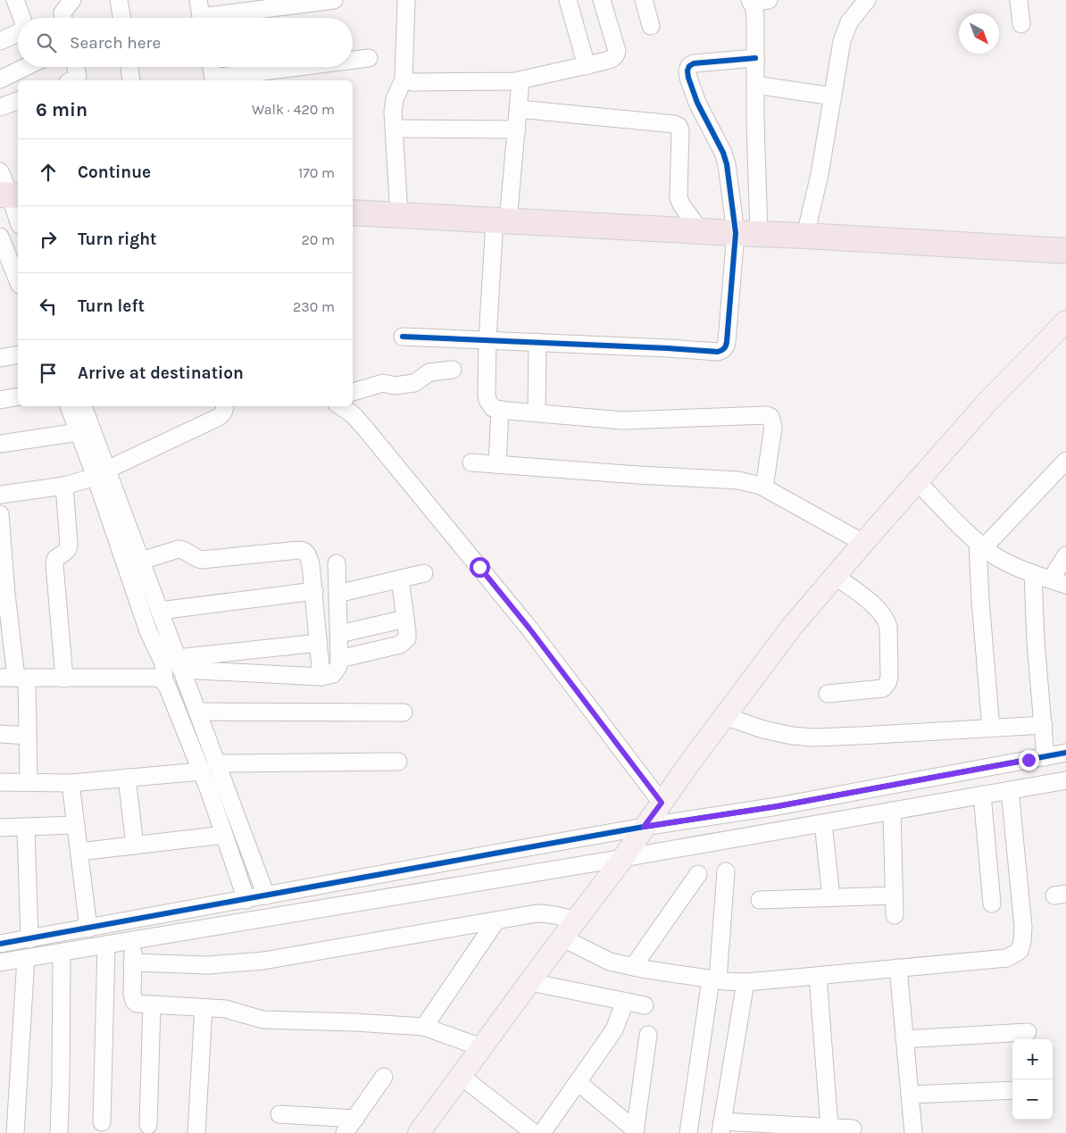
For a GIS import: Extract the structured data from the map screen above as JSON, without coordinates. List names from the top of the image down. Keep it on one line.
{"north":"bottom right","page":{"search":"Search here","heading":["6 min","Walk · 420 m"],"list":[["Continue","170 m"],["Turn right","20 m"],["Turn left","230 m"],"Arrive at destination"],"map_buttons":["+","−"]}}
